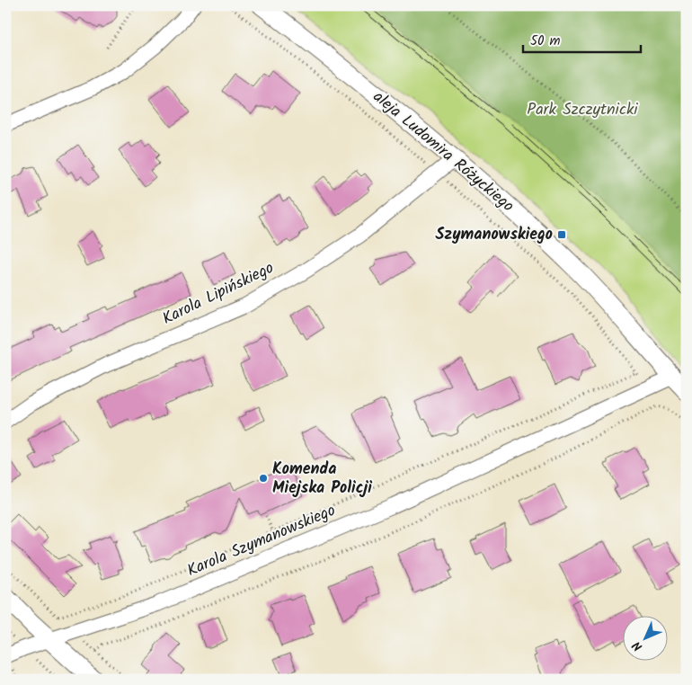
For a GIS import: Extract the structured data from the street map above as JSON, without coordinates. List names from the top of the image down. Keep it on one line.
{"streets":{"street":["aleja Ludomira Różyckiego","Karola Lipińskiego","Karola Szymanowskiego"]},"crossings":[["aleja Ludomira Różyckiego","Karola Lipińskiego"],["aleja Ludomira Różyckiego","Karola Szymanowskiego"]],"parks":["Park Szczytnicki"],"places":{"transit":["Szymanowskiego"],"other":["Komenda Miejska Policji"]},"scale_bar":"50 m","north":"bottom left"}
